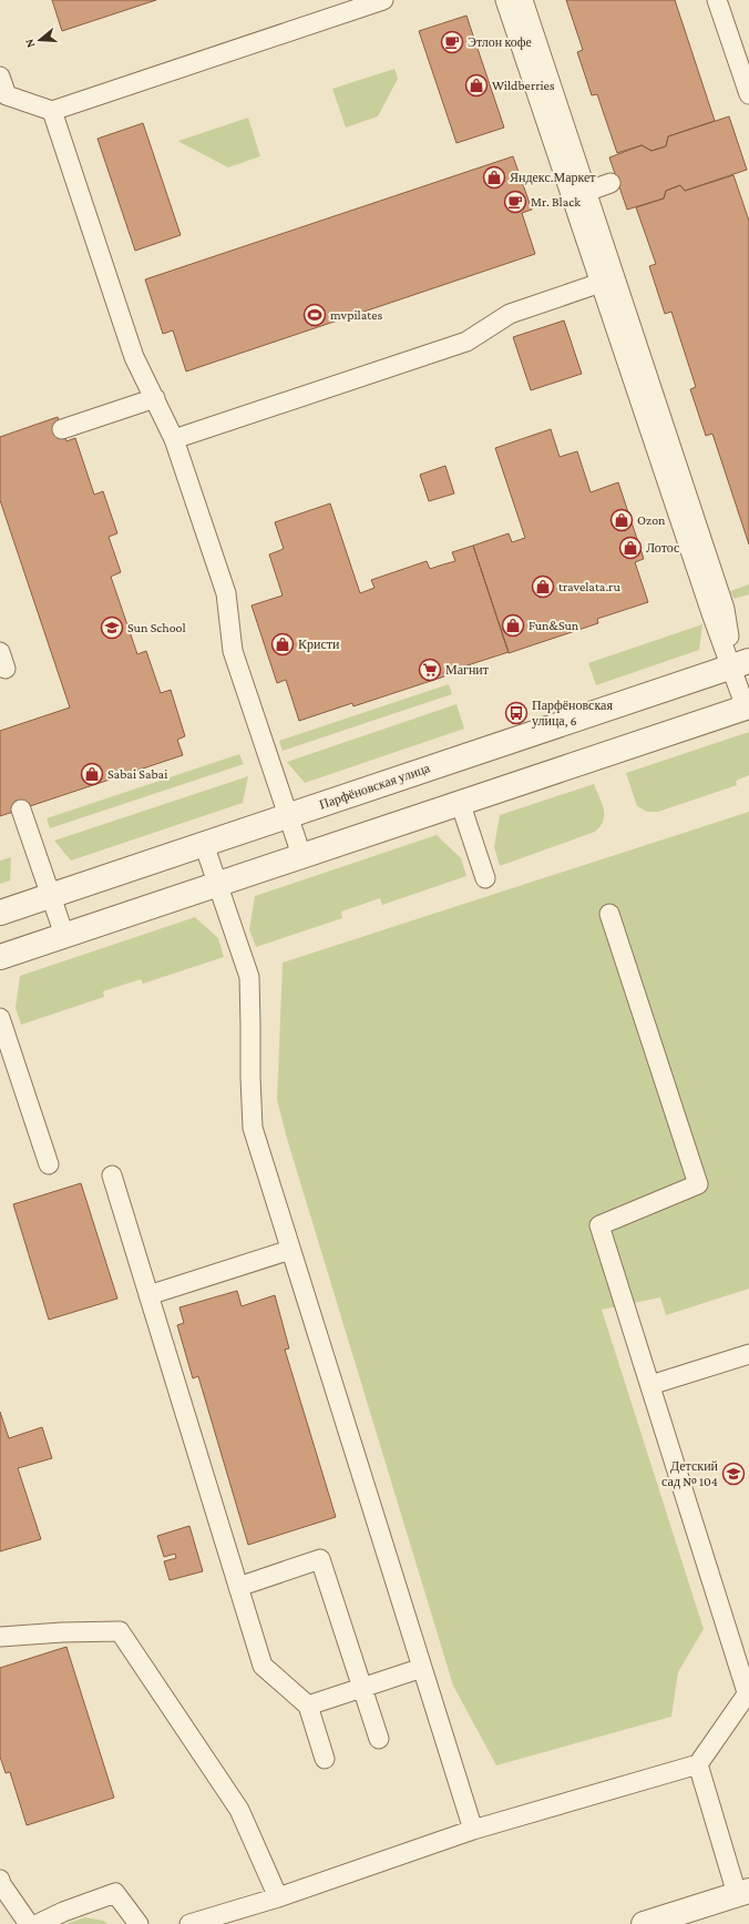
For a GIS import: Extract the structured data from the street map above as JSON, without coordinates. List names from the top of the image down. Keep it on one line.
{"streets":{"street":["Парфёновская улица"]},"places":{"cafe":["Этлон кофе","Mr. Black"],"shop":["Wildberries","Яндекс.Маркет","Ozon","Лотос","travelata.ru","Fun&Sun","Кристи","Sabai Sabai"],"sports":["mvpilates"],"school or university":["Sun School","Детский сад № 104"],"supermarket":["Магнит"],"bus stop":["Парфёновская улица, 6"]},"north":"left"}
